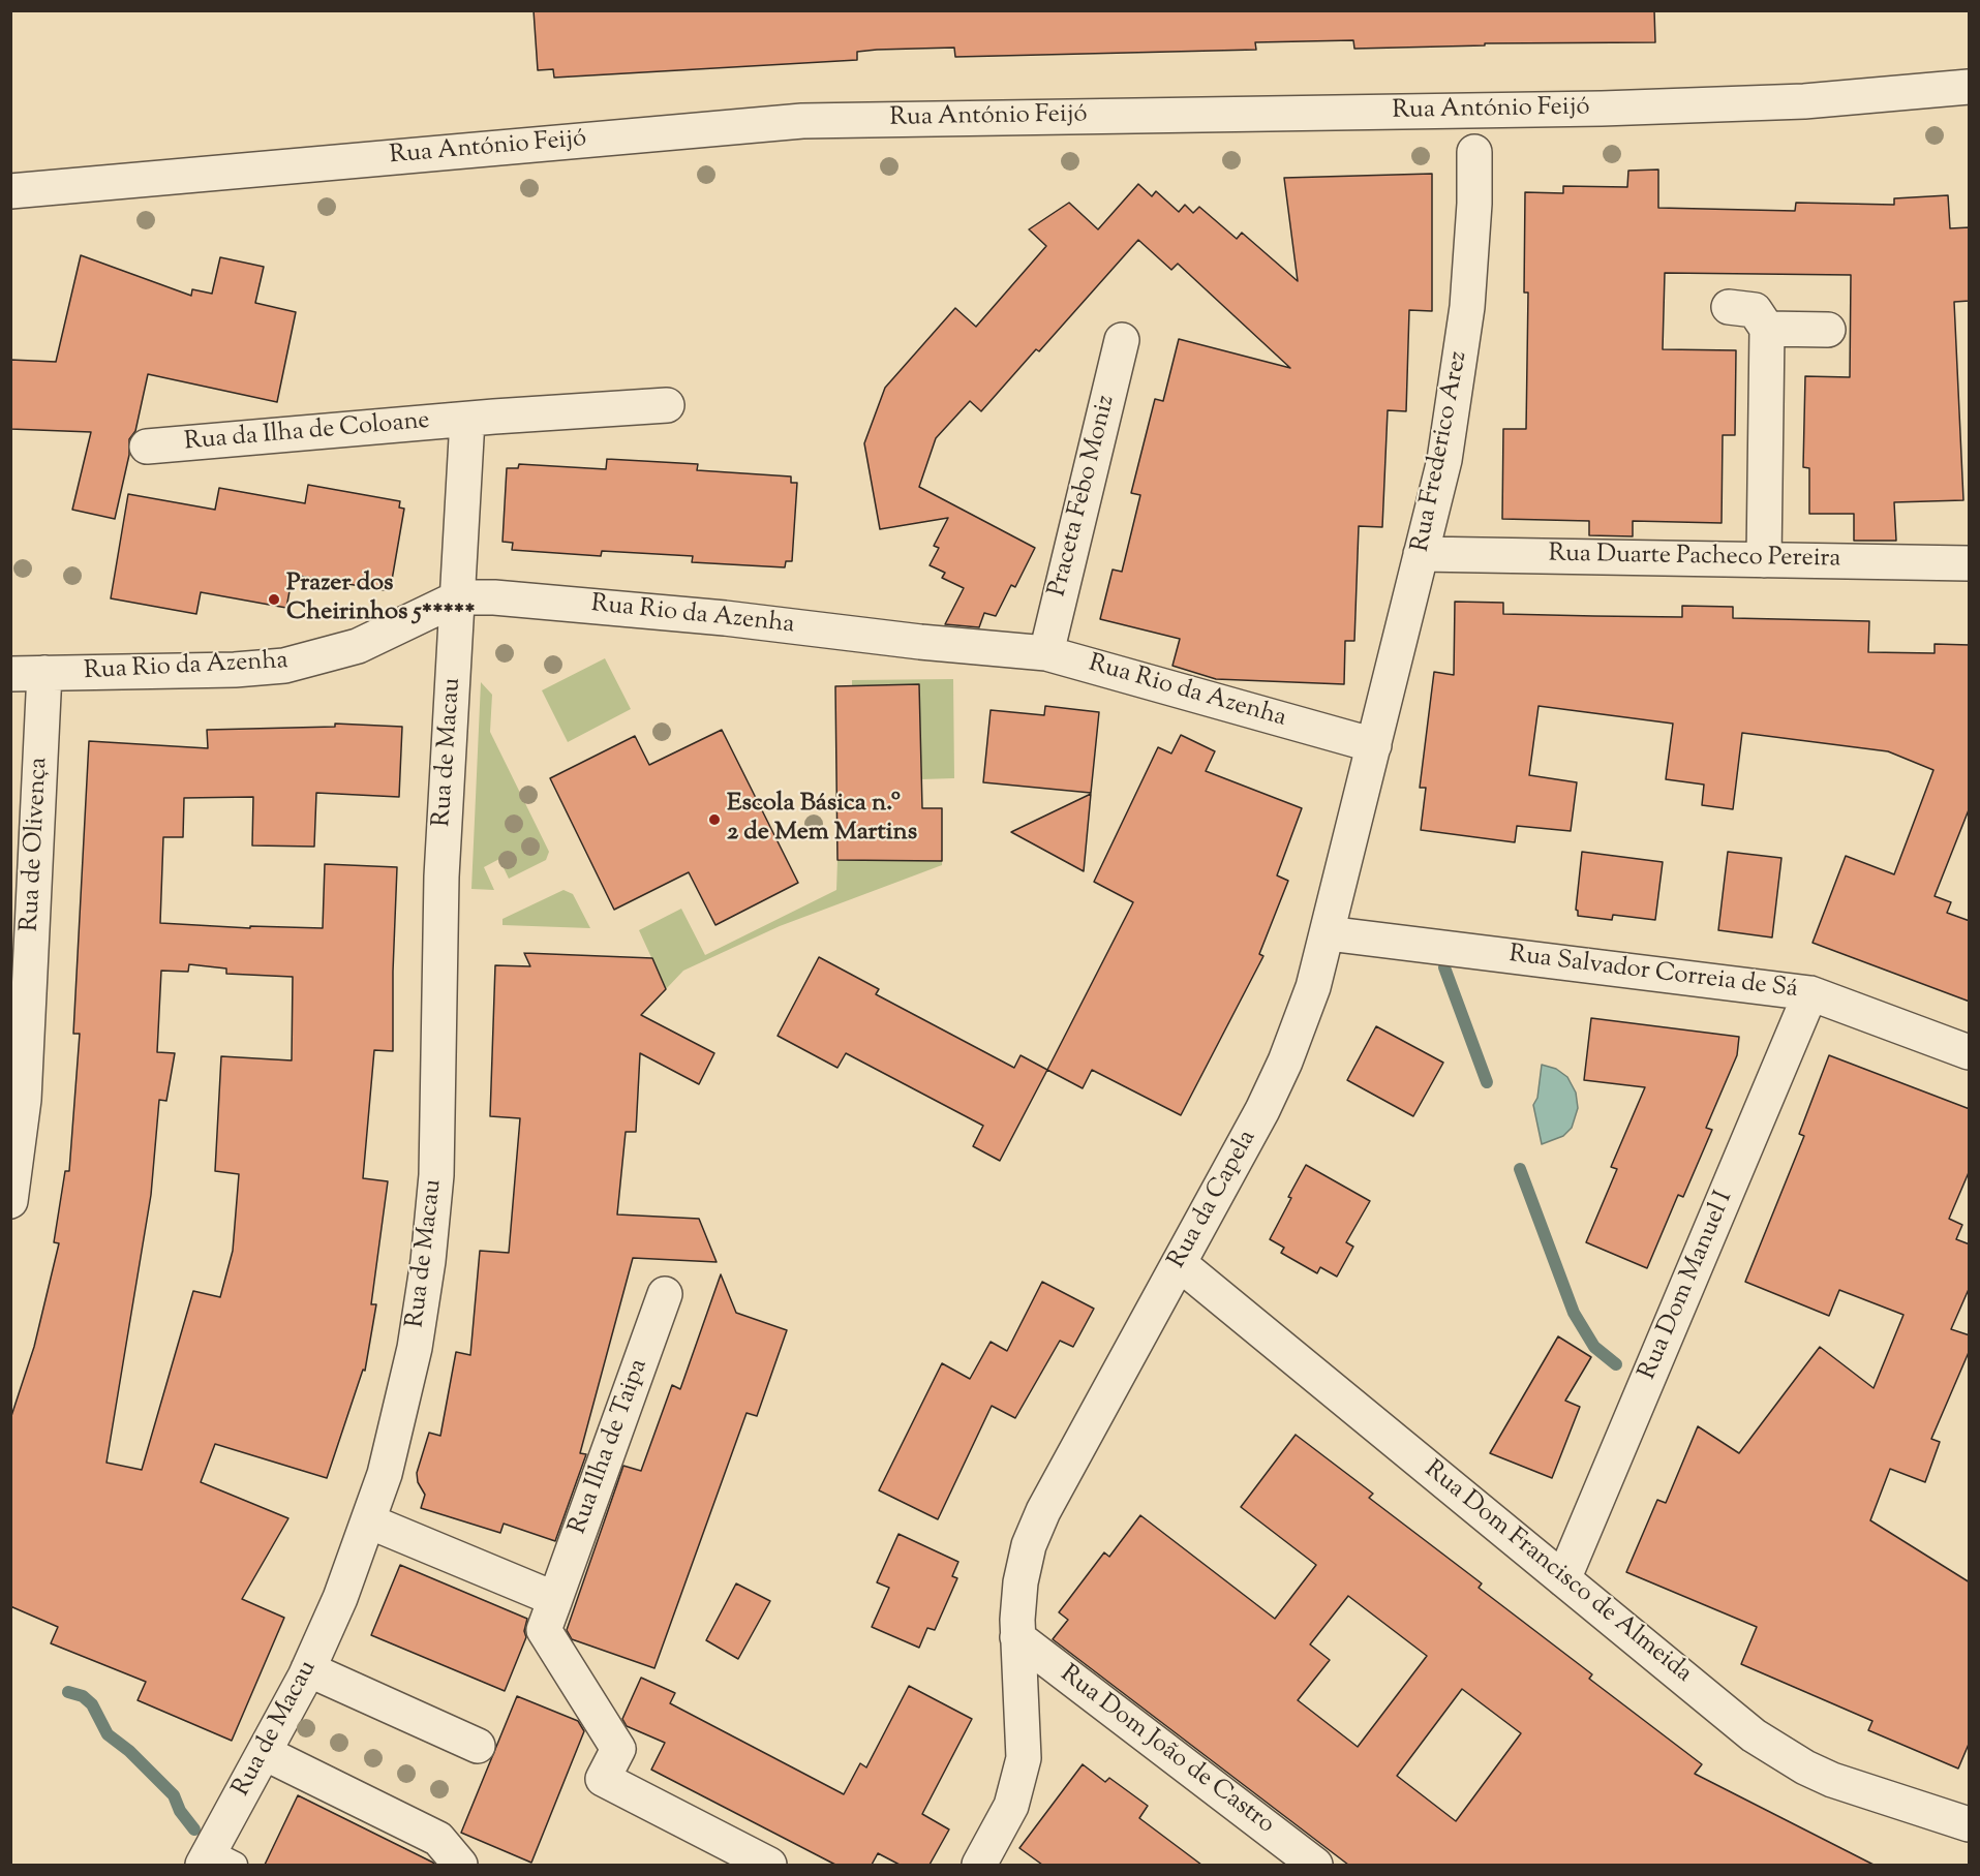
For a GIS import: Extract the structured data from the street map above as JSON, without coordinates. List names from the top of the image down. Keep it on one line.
{"streets":{"street":["Rua António Feijó","Rua da Ilha de Coloane","Rua Frederico Arez","Praceta Febo Moniz","Rua Duarte Pacheco Pereira","Rua Rio da Azenha","Rua de Macau","Rua de Olivença","Rua Salvador Correia de Sá","Rua da Capela","Rua Dom Manuel I","Rua Ilha de Taipa","Rua Dom Francisco de Almeida","Rua Dom João de Castro"]},"crossings":[["Rua da Ilha de Coloane","Rua Rio da Azenha"],["Rua da Ilha de Coloane","Rua de Macau"],["Rua Frederico Arez","Rua Duarte Pacheco Pereira"],["Rua Frederico Arez","Rua Rio da Azenha"],["Rua Frederico Arez","Rua da Capela"],["Praceta Febo Moniz","Rua Rio da Azenha"],["Rua Rio da Azenha","Rua de Macau"],["Rua Rio da Azenha","Rua de Olivença"],["Rua Rio da Azenha","Rua da Capela"],["Rua Salvador Correia de Sá","Rua da Capela"],["Rua Salvador Correia de Sá","Rua Dom Manuel I"],["Rua da Capela","Rua Dom Francisco de Almeida"],["Rua da Capela","Rua Dom João de Castro"],["Rua Dom Manuel I","Rua Dom Francisco de Almeida"]],"places":["Prazer dos Cheirinhos 5*****","Escola Básica n.º 2 de Mem Martins"]}
